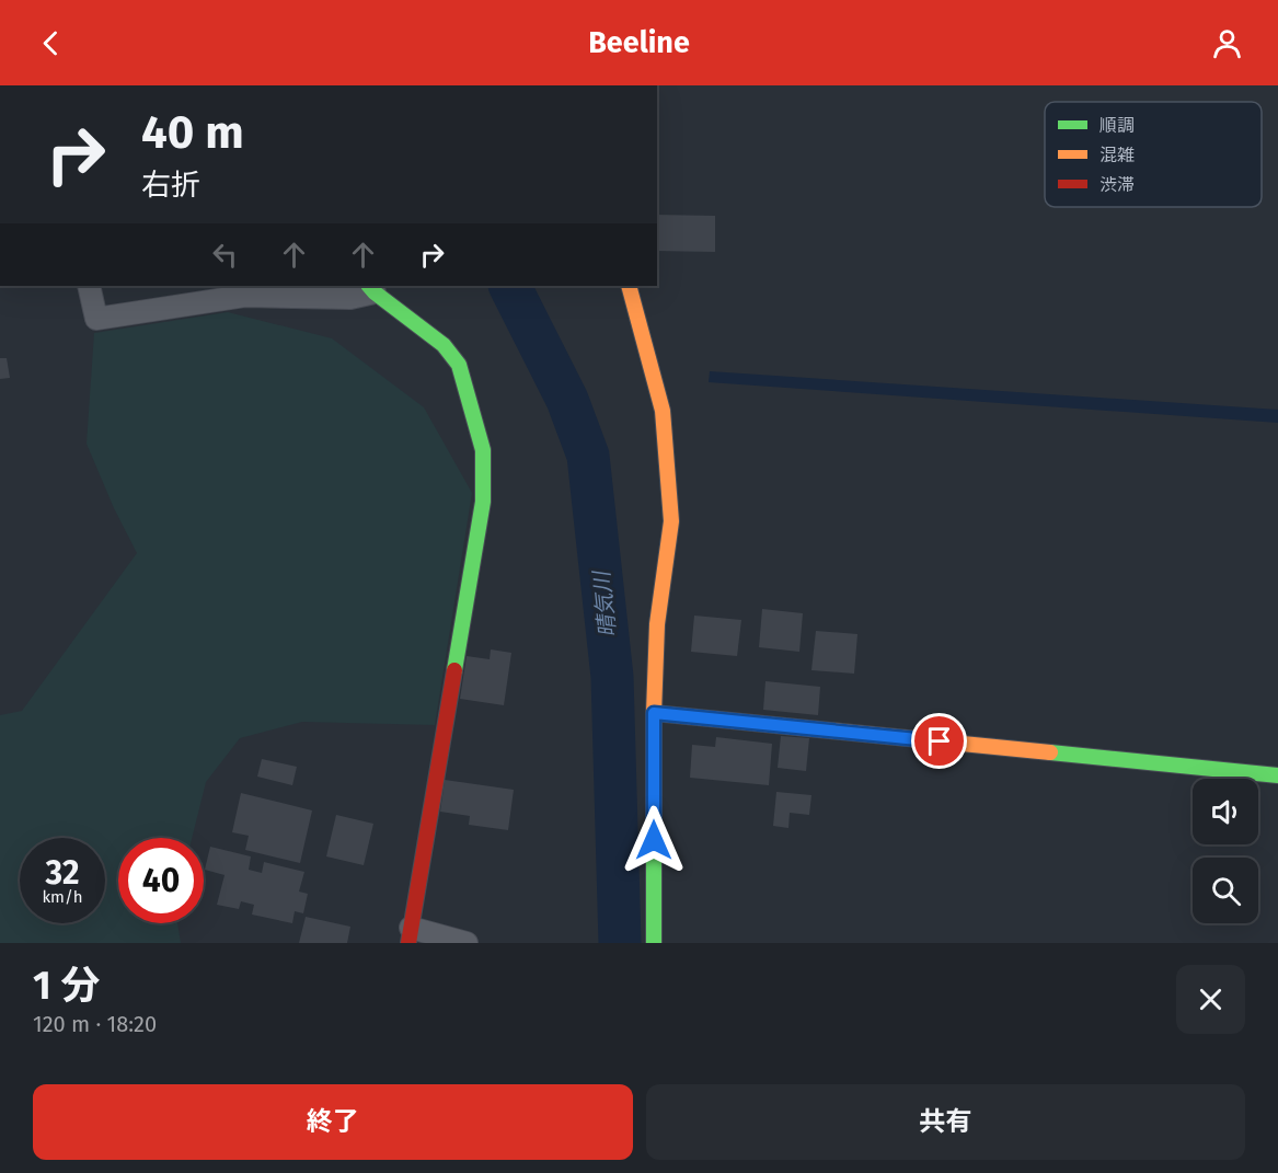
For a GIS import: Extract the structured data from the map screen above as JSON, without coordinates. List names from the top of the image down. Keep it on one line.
{"water":["晴気川"],"legend":["順調","混雑","渋滞"],"page":{"header":"Beeline","turn":["40 m","右折"],"speed":"32 km/h","limit":"40","heading":["1 分","120 m · 18:20"],"buttons":["終了","共有"]}}
